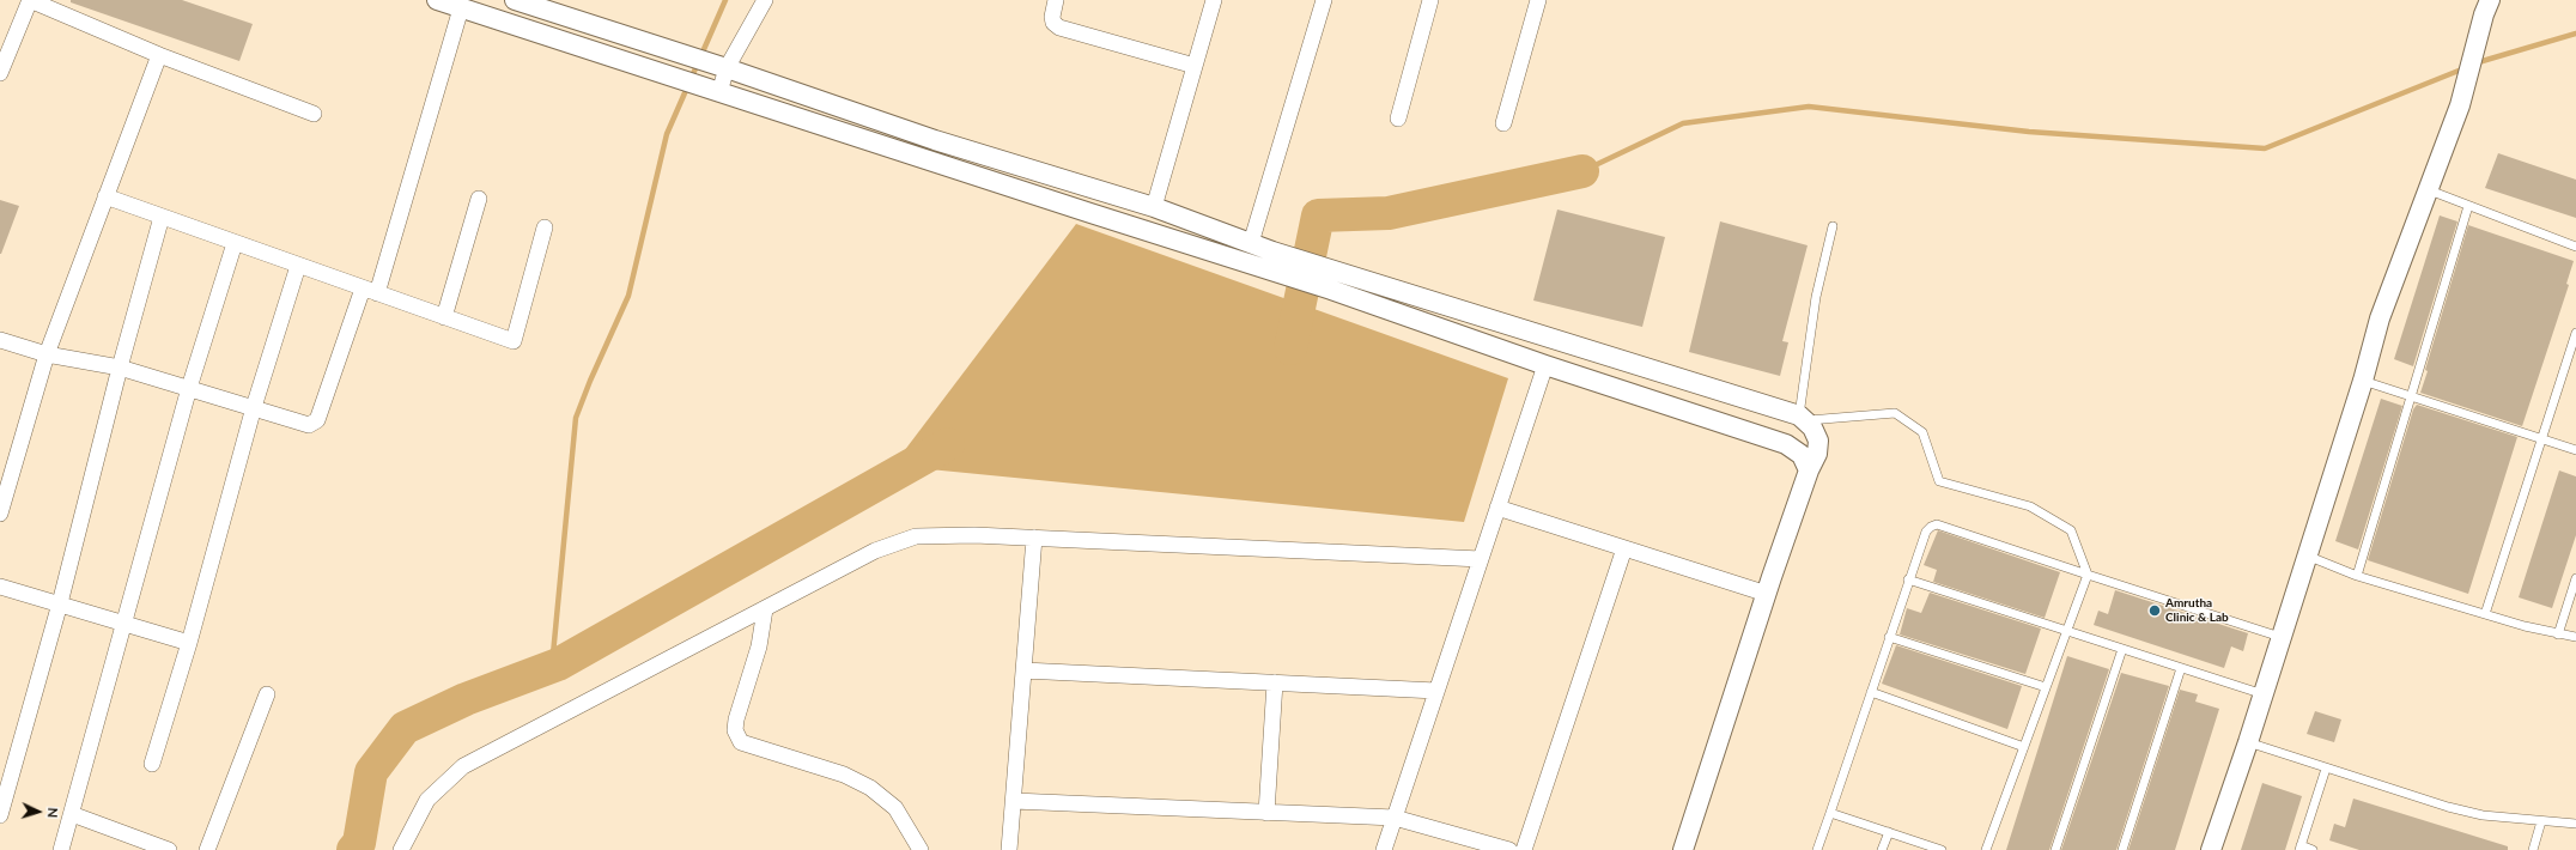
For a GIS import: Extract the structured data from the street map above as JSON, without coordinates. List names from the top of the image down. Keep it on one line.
{"places":["Amrutha Clinic & Lab"],"north":"right"}
